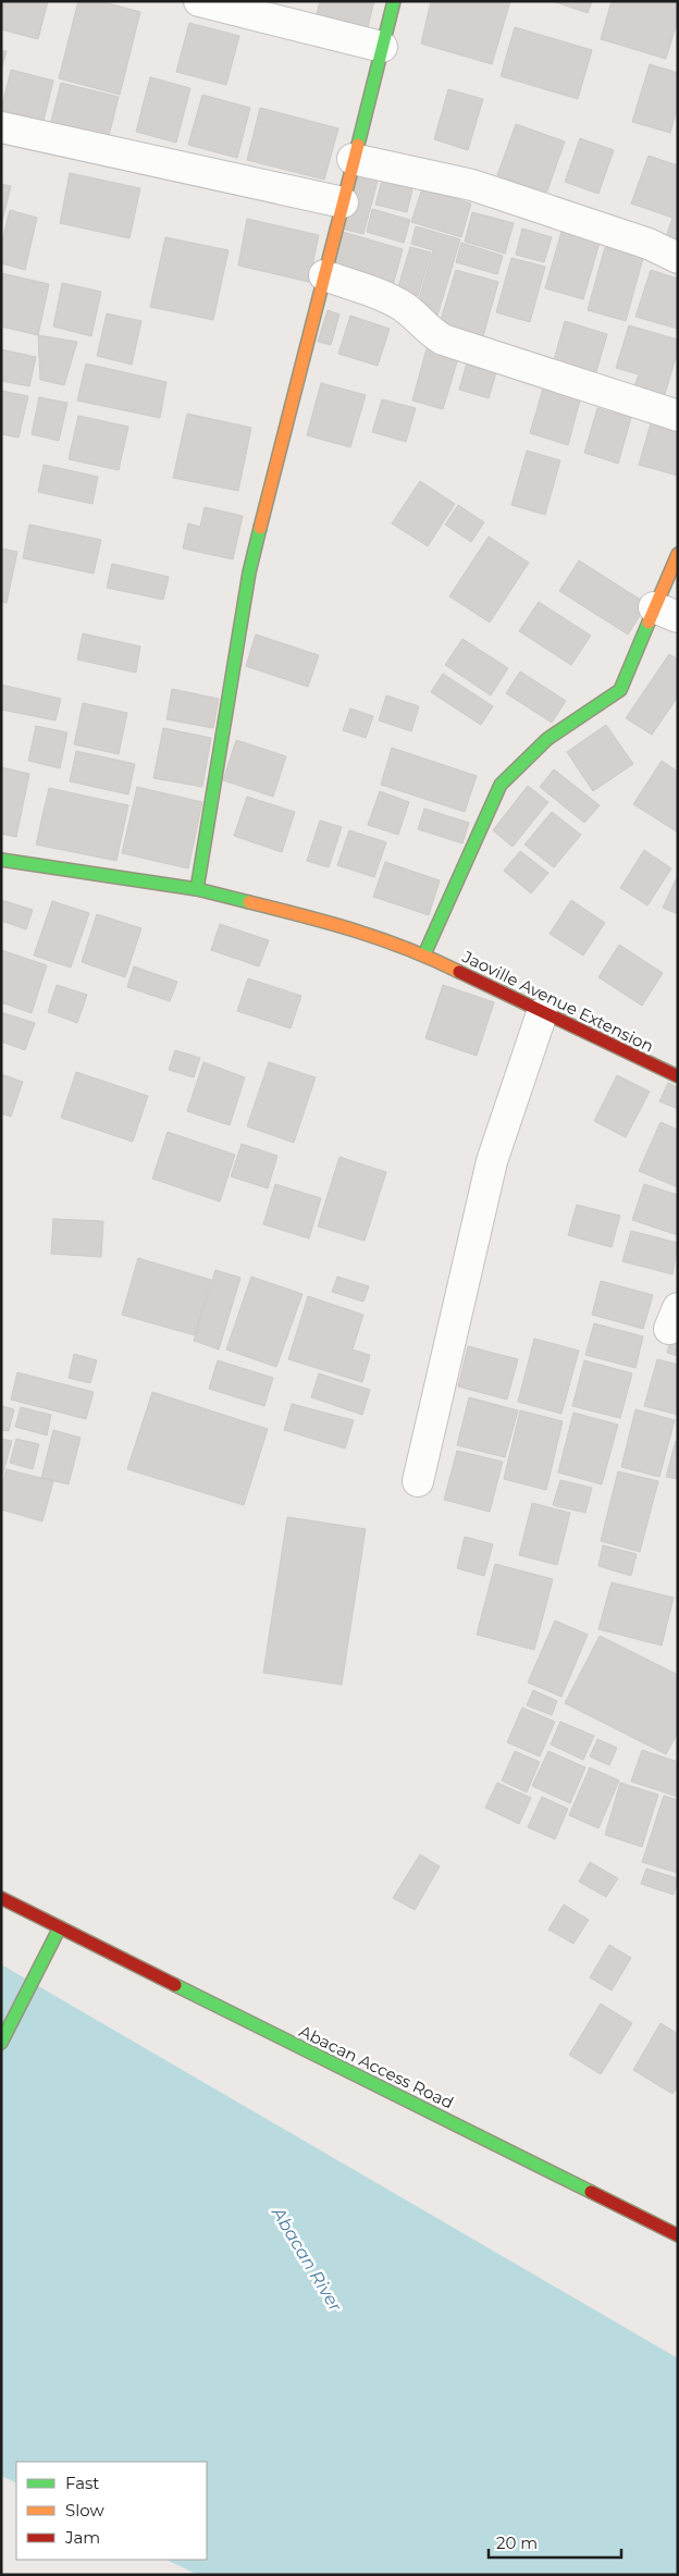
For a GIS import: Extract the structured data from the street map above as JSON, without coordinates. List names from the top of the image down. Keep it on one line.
{"streets":{"street":["Jaoville Avenue Extension","Abacan Access Road"]},"water":["Abacan River"],"legend":["Fast","Slow","Jam"],"scale_bar":"20 m"}
